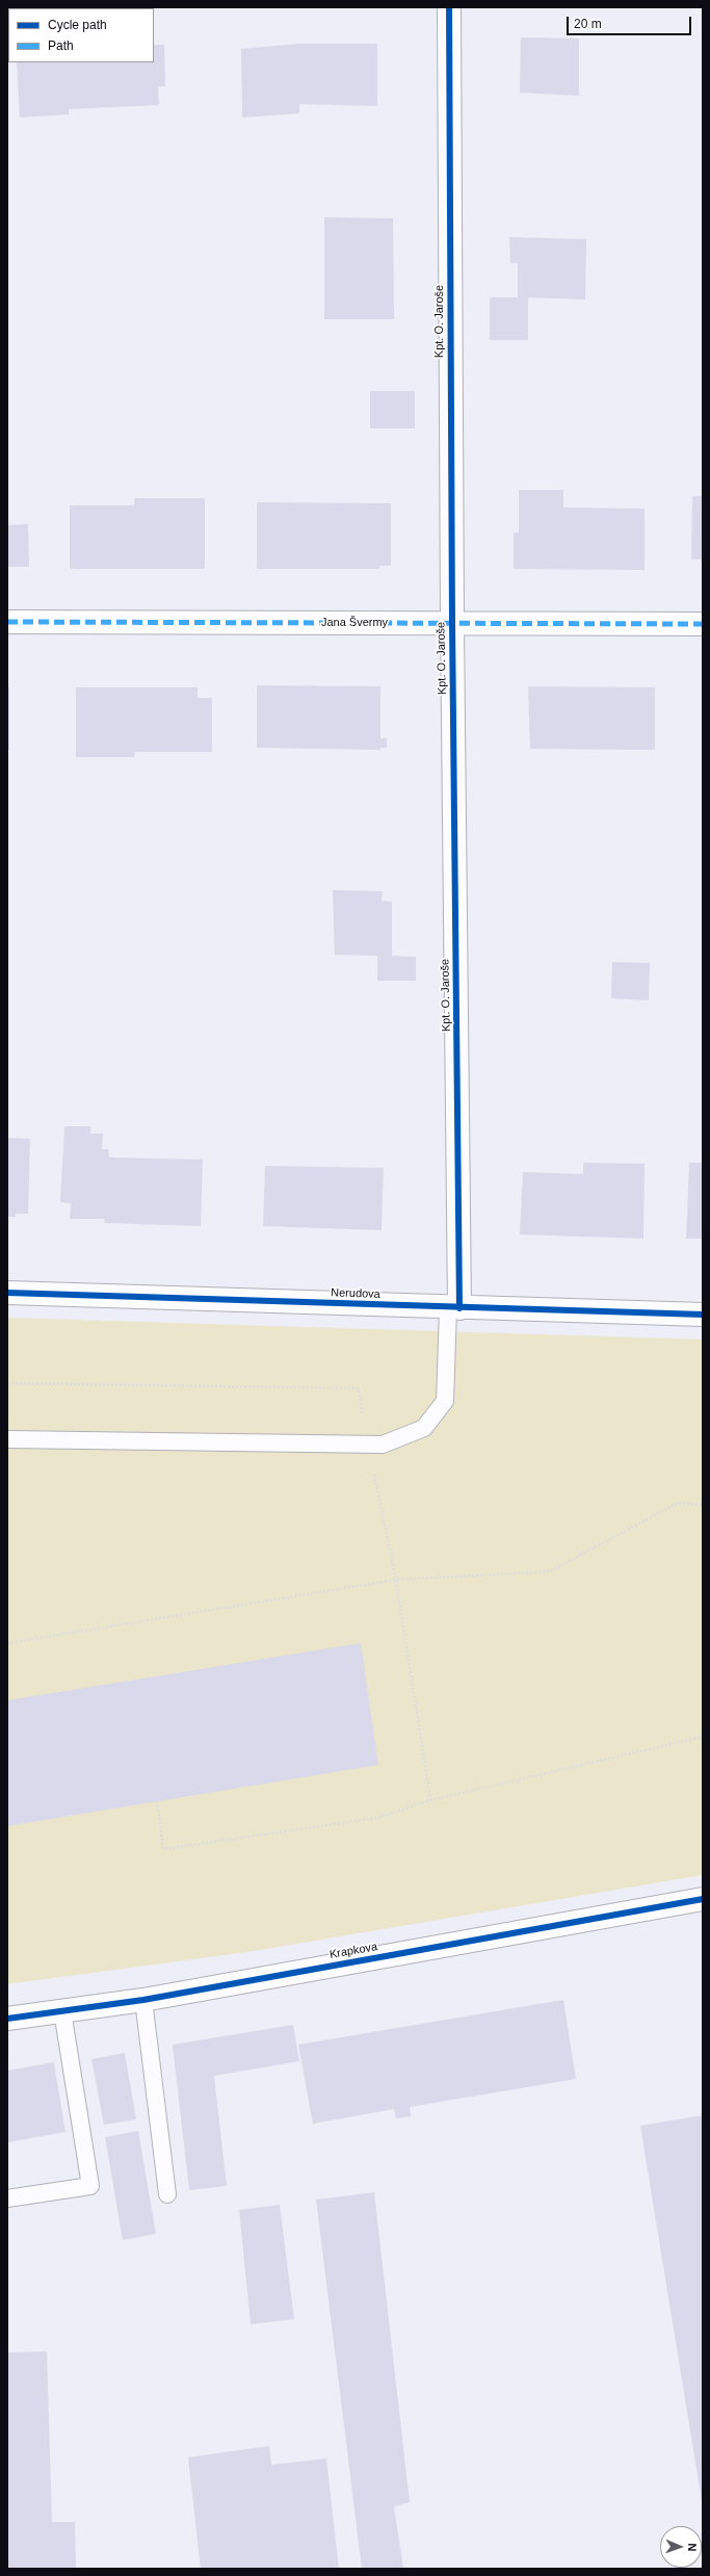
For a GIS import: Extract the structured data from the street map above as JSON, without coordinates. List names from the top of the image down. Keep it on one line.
{"streets":{"street":["Kpt. O. Jaroše","Jana Švermy","Nerudova","Krapkova"]},"crossings":[["Kpt. O. Jaroše","Jana Švermy"],["Kpt. O. Jaroše","Nerudova"]],"legend":["Cycle path","Path"],"scale_bar":"20 m","north":"right"}
